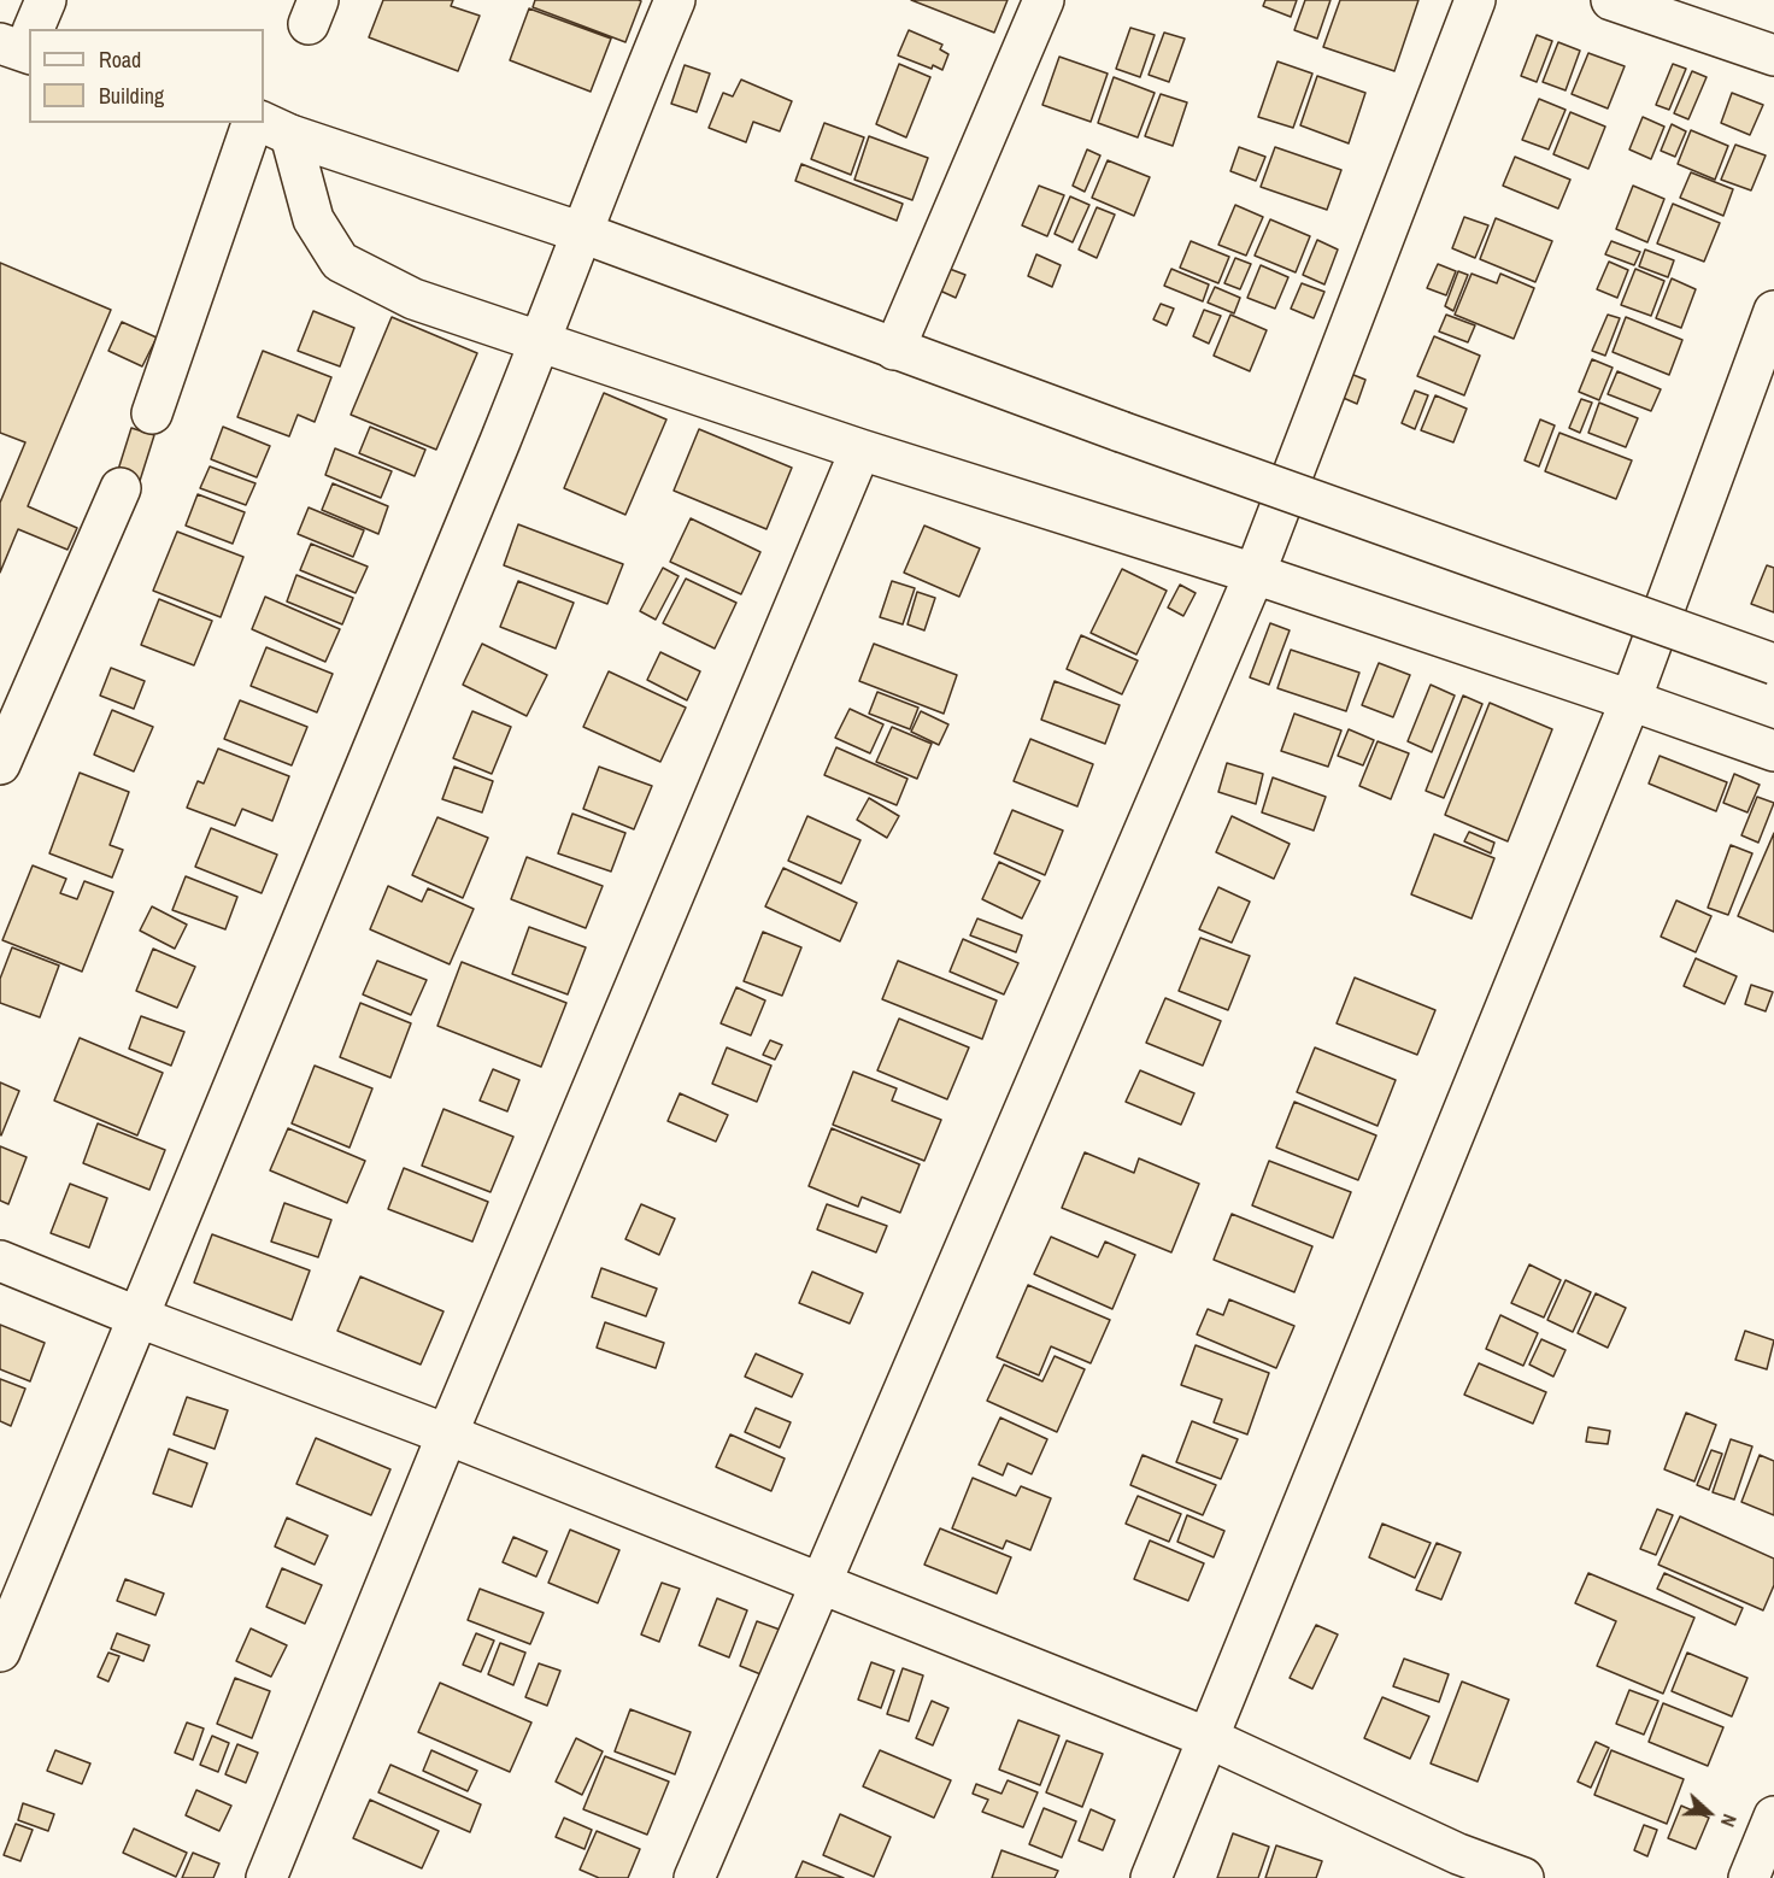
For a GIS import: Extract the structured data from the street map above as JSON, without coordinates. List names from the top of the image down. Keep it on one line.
{"legend":["Road","Building"],"north":"right"}
